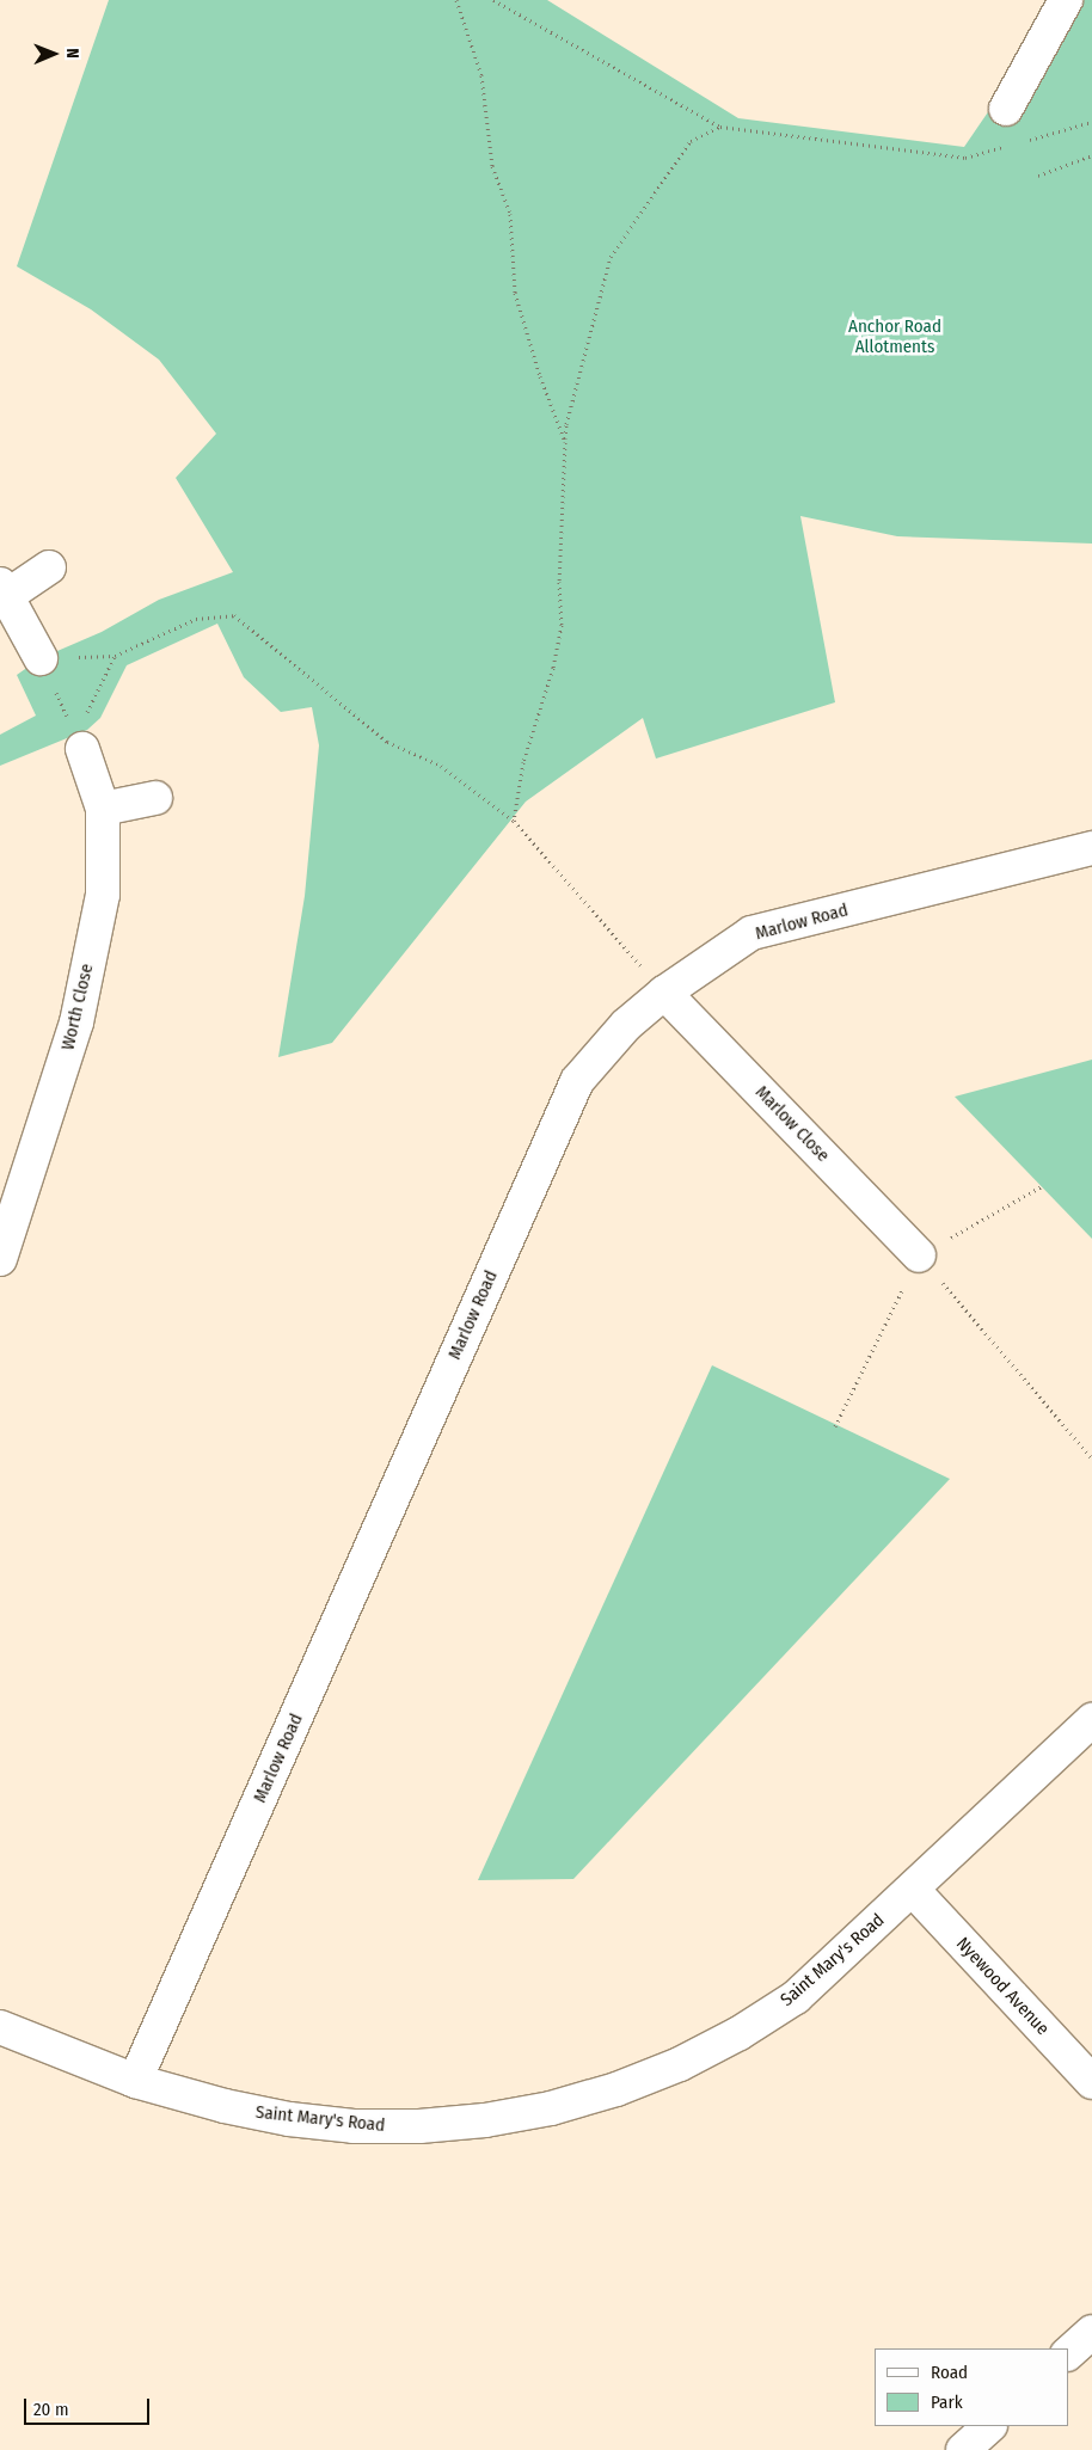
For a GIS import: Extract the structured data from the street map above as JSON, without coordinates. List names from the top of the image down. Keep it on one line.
{"streets":{"street":["Marlow Road","Worth Close","Marlow Close","Saint Mary's Road","Nyewood Avenue"]},"crossings":[["Marlow Road","Marlow Close"],["Marlow Road","Saint Mary's Road"],["Saint Mary's Road","Nyewood Avenue"]],"parks":["Anchor Road Allotments"],"legend":["Road","Park"],"scale_bar":"20 m","north":"right"}
